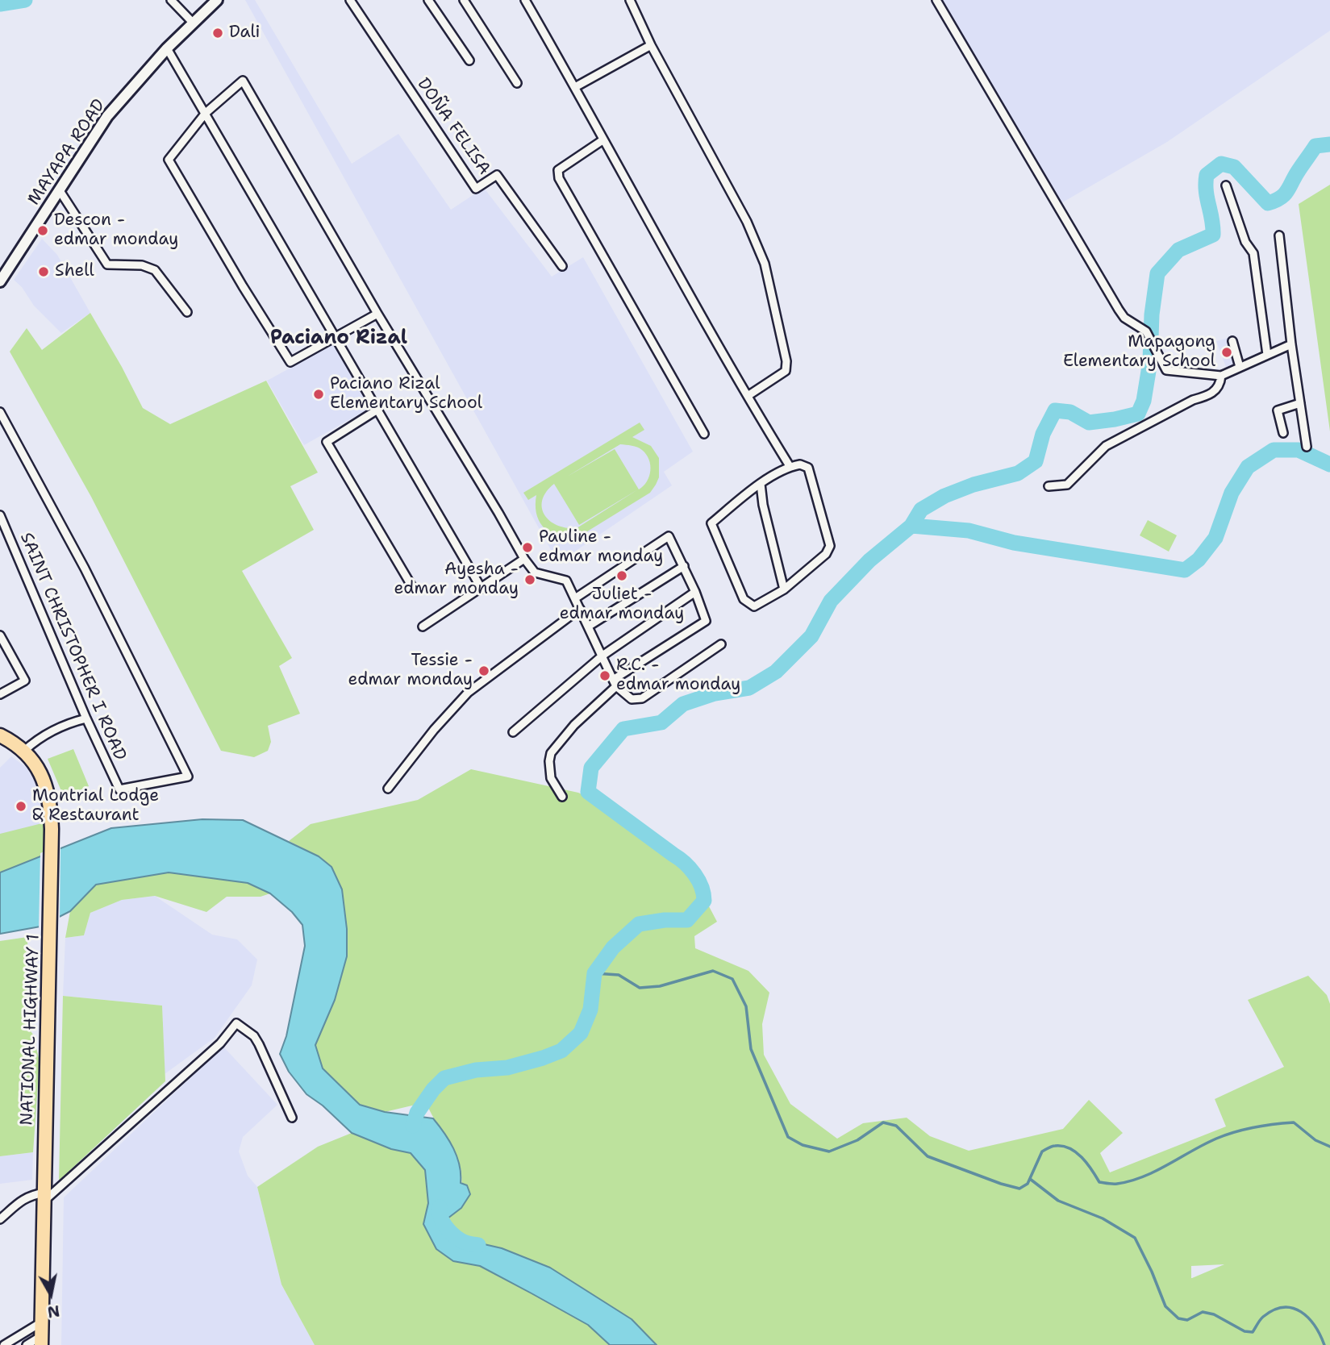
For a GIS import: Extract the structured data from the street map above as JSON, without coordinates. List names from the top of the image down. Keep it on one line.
{"streets":{"highway":["NATIONAL HIGHWAY 1"],"main road":["MAYAPA ROAD"],"street":["DOÑA FELISA","SAINT CHRISTOPHER I ROAD"]},"districts":["Paciano Rizal"],"places":["Dali","Descon - edmar monday","Shell","Mapagong Elementary School","Paciano Rizal Elementary School","Pauline - edmar monday","Juliet - edmar monday","Ayesha - edmar monday","Tessie - edmar monday","R.C. - edmar monday","Montrial Lodge & Restaurant"],"north":"bottom"}
